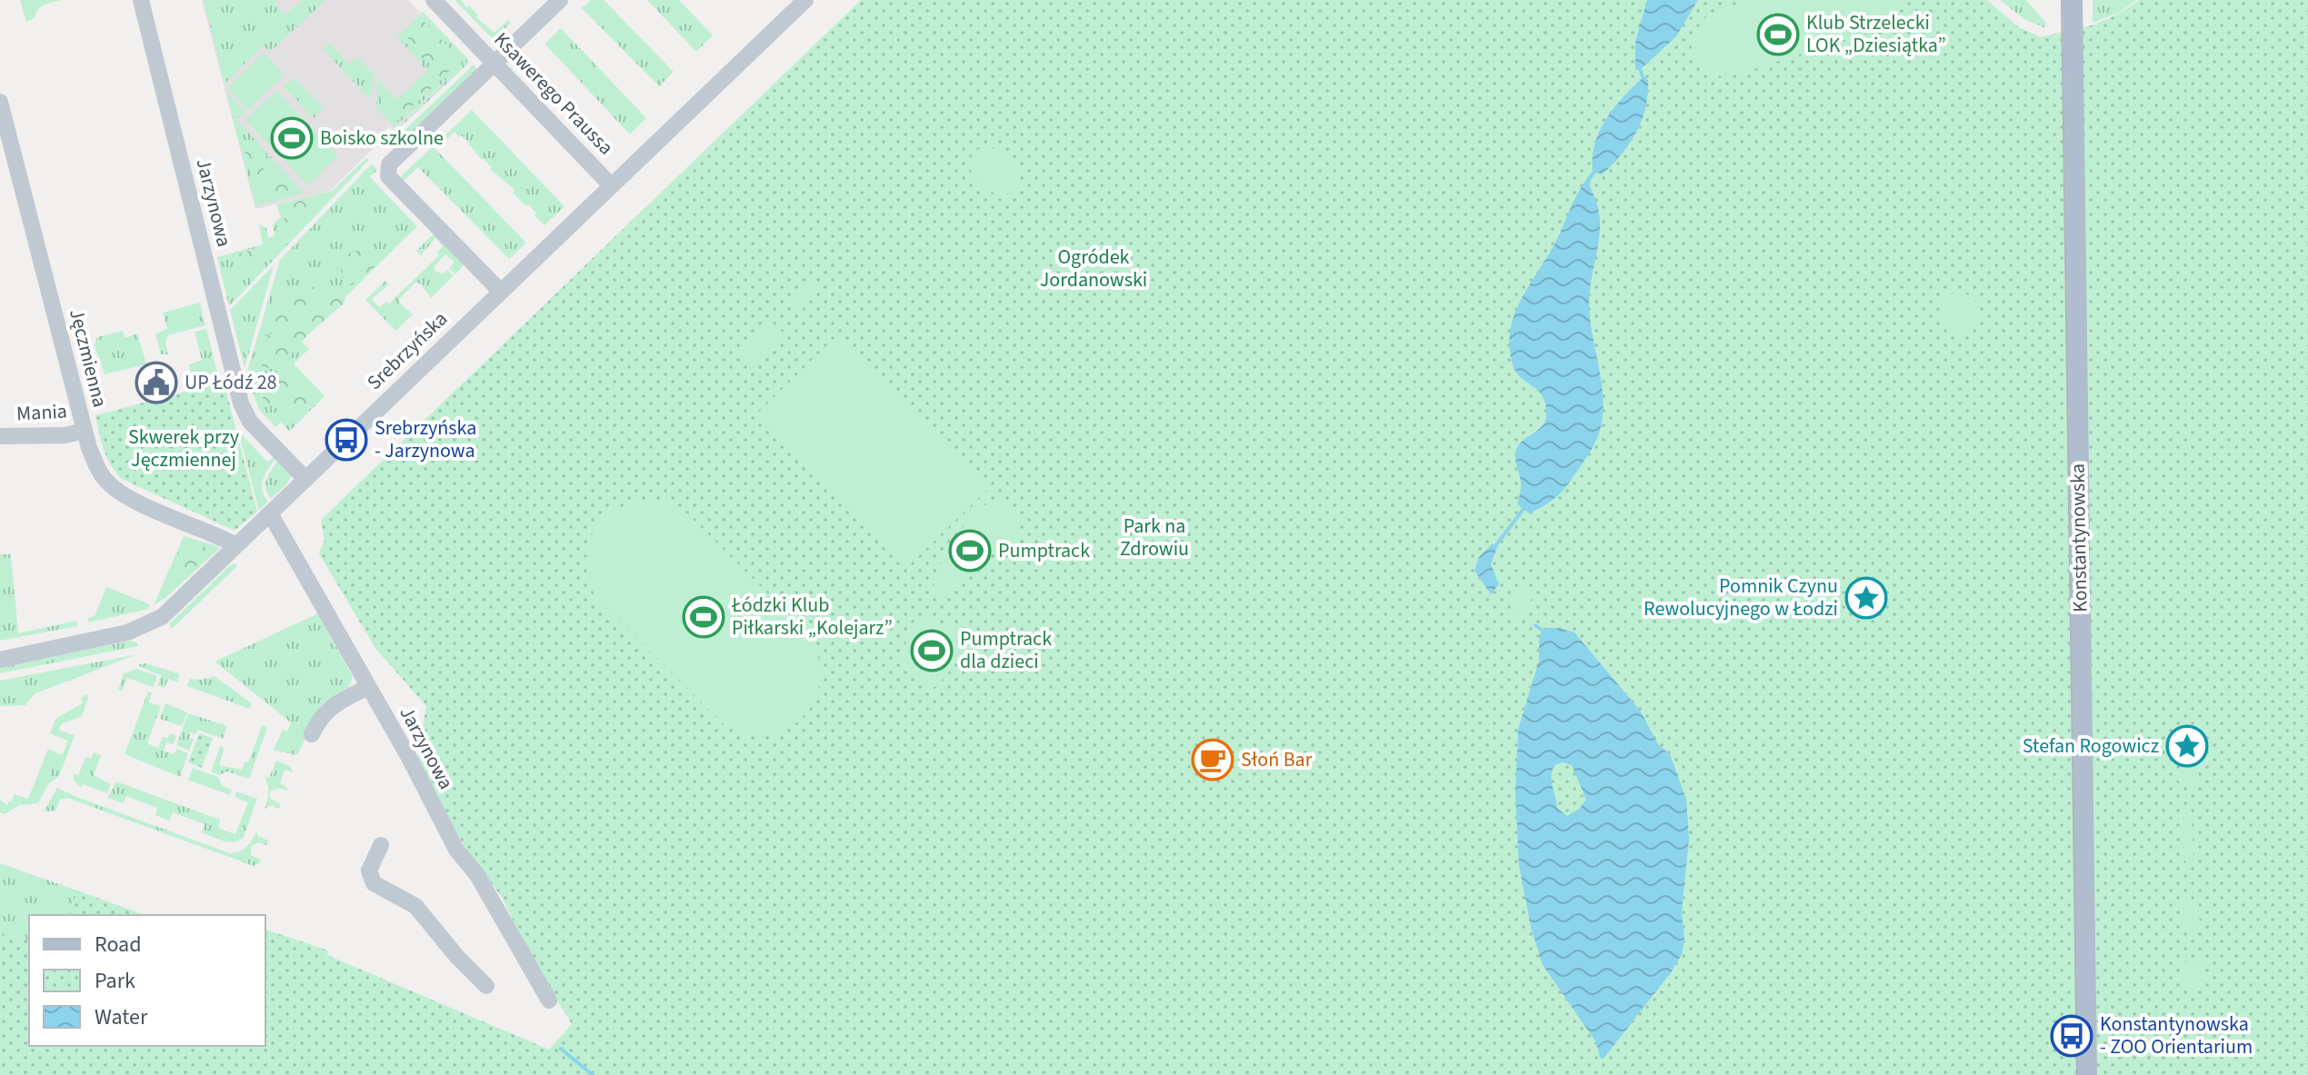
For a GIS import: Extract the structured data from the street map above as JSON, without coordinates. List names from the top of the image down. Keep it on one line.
{"streets":{"main road":["Konstantynowska"],"street":["Ksawerego Praussa","Jarzynowa","Srebrzyńska","Jęczmienna","Mania"]},"crossings":[["Ksawerego Praussa","Srebrzyńska"],["Jarzynowa","Srebrzyńska"],["Srebrzyńska","Jęczmienna"],["Jęczmienna","Mania"]],"parks":["Ogródek Jordanowski","Skwerek przy Jęczmiennej","Park na Zdrowiu"],"places":{"sports":["Klub Strzelecki LOK „Dziesiątka”","Boisko szkolne","Pumptrack","Łódzki Klub Piłkarski „Kolejarz”","Pumptrack dla dzieci"],"public building":["UP Łódź 28"],"bus stop":["Srebrzyńska - Jarzynowa","Konstantynowska - ZOO Orientarium"],"place":["Pomnik Czynu Rewolucyjnego w Łodzi","Stefan Rogowicz"],"cafe":["Słoń Bar"]},"legend":["Road","Park","Water"]}
